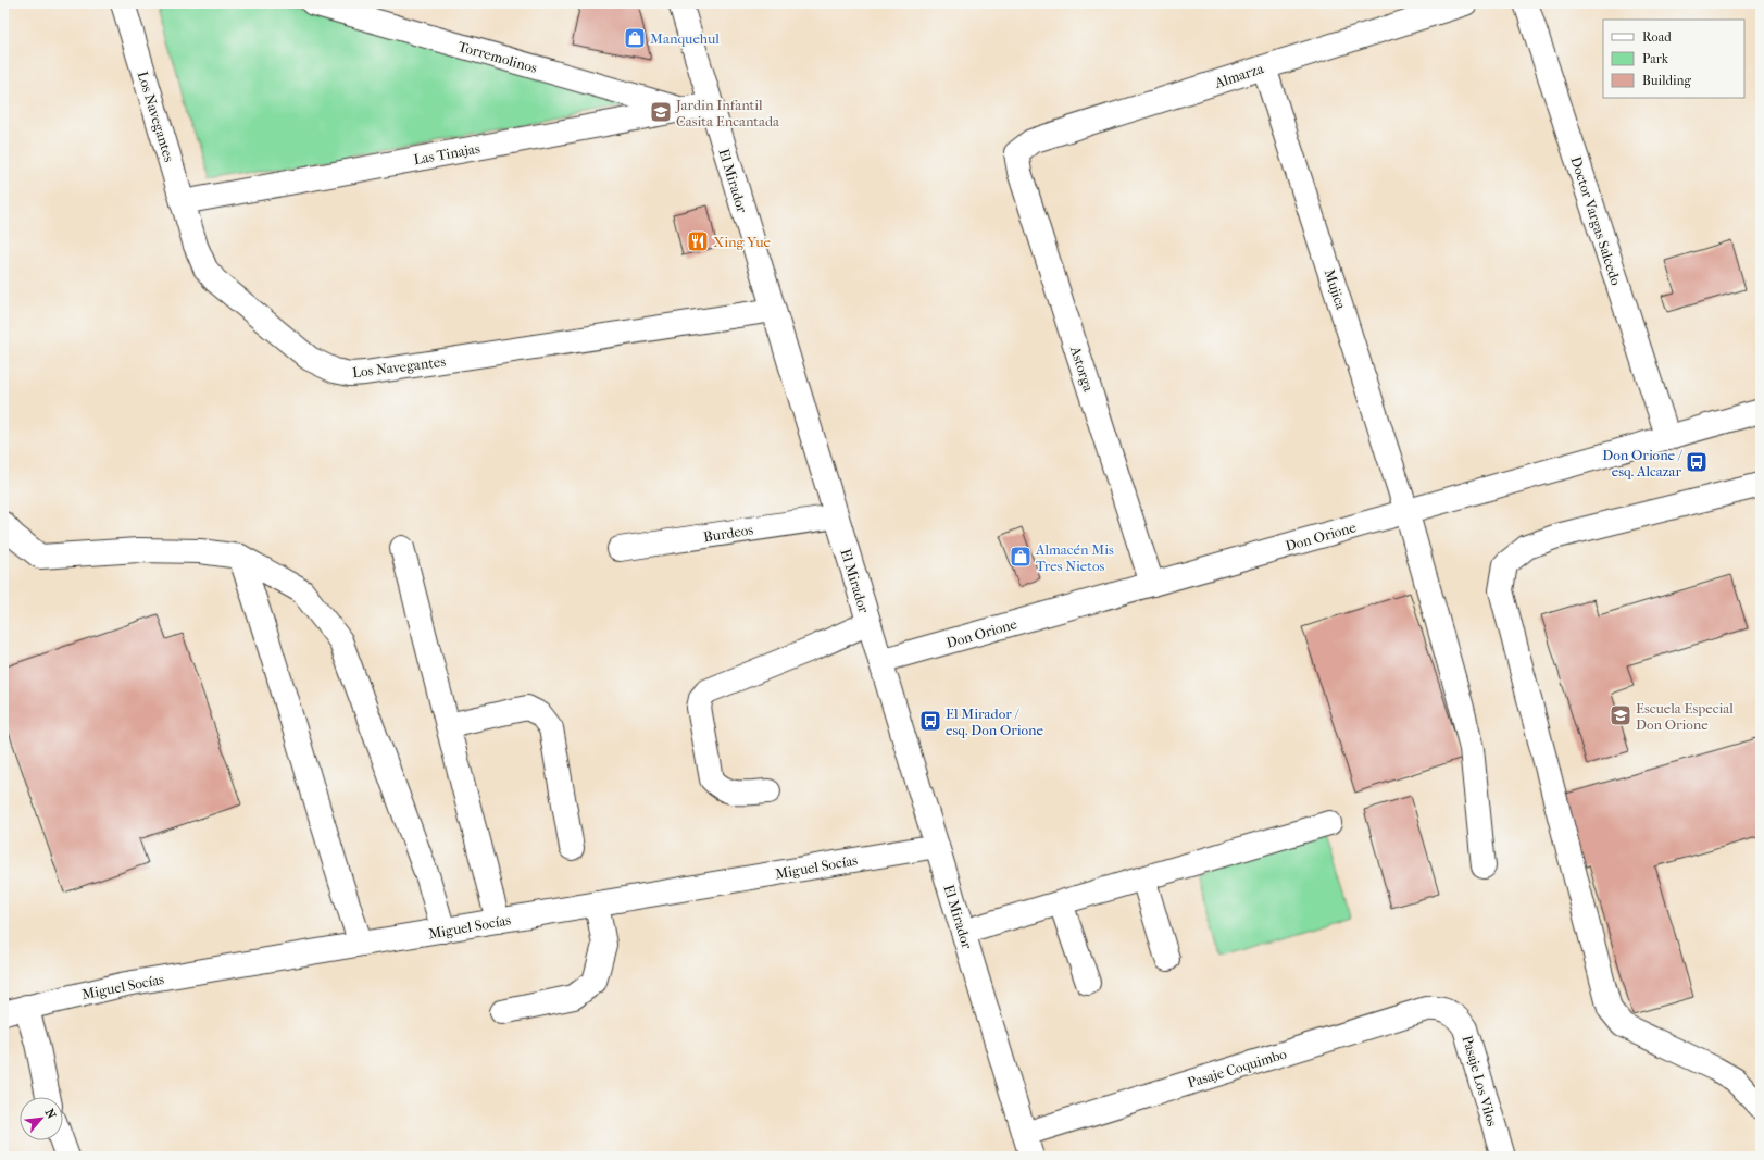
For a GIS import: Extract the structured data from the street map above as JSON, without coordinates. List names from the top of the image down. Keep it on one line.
{"streets":{"street":["Torremolinos","Almarza","Los Navegantes","Las Tinajas","El Mirador","Doctor Vargas Salcedo","Mujica","Astorga","Burdeos","Don Orione","Miguel Socías","Pasaje Coquimbo","Pasaje Los Vilos"]},"crossings":[["Torremolinos","Las Tinajas"],["Almarza","Mujica"],["Almarza","Astorga"],["Los Navegantes","Las Tinajas"],["Los Navegantes","El Mirador"],["Las Tinajas","El Mirador"],["El Mirador","Burdeos"],["El Mirador","Don Orione"],["El Mirador","Miguel Socías"],["El Mirador","Pasaje Coquimbo"],["Doctor Vargas Salcedo","Don Orione"],["Mujica","Don Orione"],["Astorga","Don Orione"],["Pasaje Coquimbo","Pasaje Los Vilos"]],"places":{"shop":["Manquehul","Almacén Mis Tres Nietos"],"school or university":["Jardin Infantil Casita Encantada","Escuela Especial Don Orione"],"restaurant":["Xing Yue"],"bus stop":["Don Orione / esq. Alcazar","El Mirador / esq. Don Orione"]},"legend":["Road","Park","Building"],"north":"top right"}
